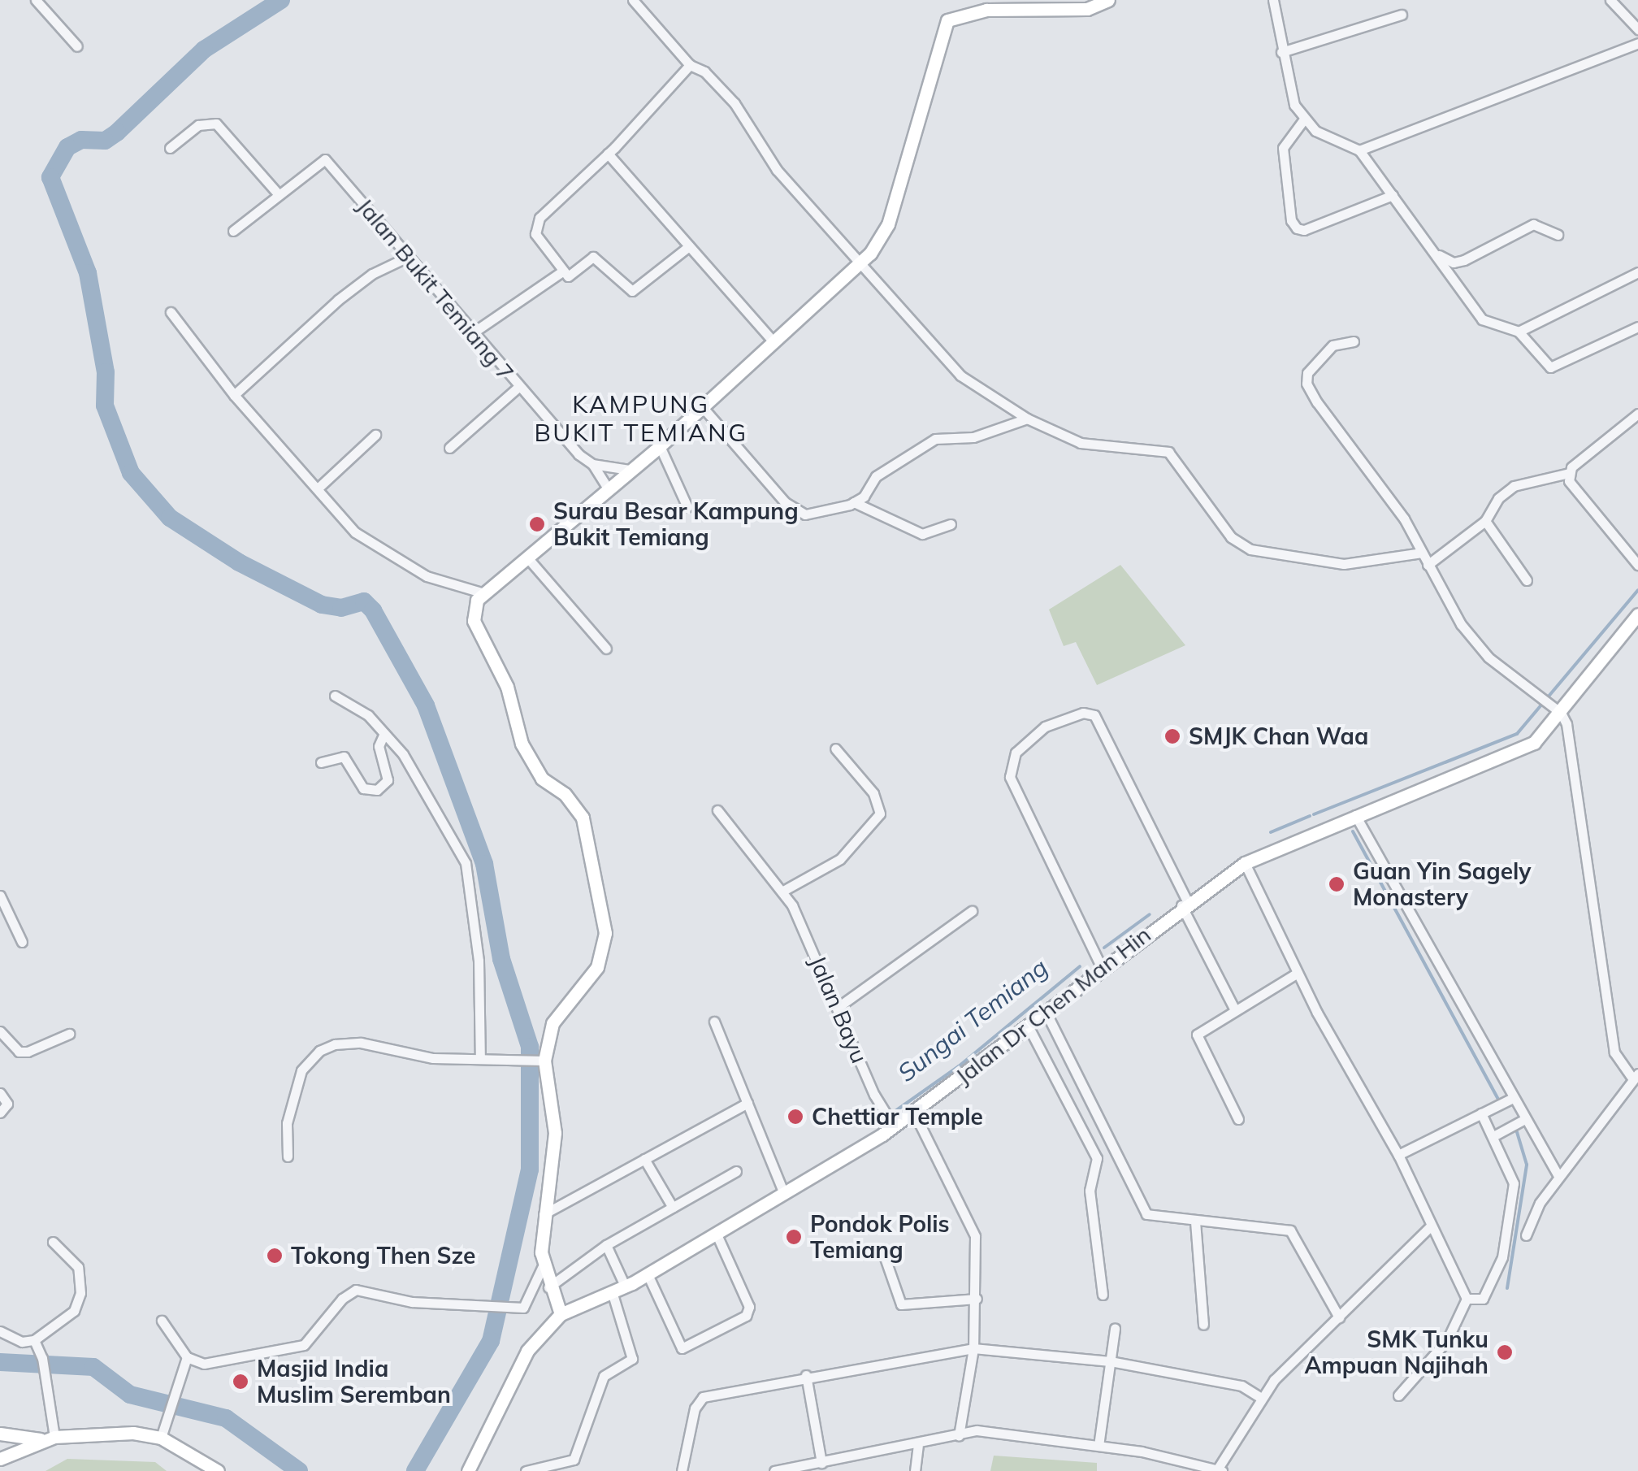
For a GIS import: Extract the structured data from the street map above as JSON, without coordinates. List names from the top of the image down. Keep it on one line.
{"streets":{"street":["Jalan Bukit Temiang 7","Jalan Dr Chen Man Hin","Jalan Bayu"]},"crossings":[["Jalan Dr Chen Man Hin","Jalan Bayu"]],"districts":["KAMPUNG BUKIT TEMIANG"],"water":["Sungai Temiang"],"places":["Surau Besar Kampung Bukit Temiang","SMJK Chan Waa","Guan Yin Sagely Monastery","Chettiar Temple","Pondok Polis Temiang","Tokong Then Sze","SMK Tunku Ampuan Najihah","Masjid India Muslim Seremban"]}
